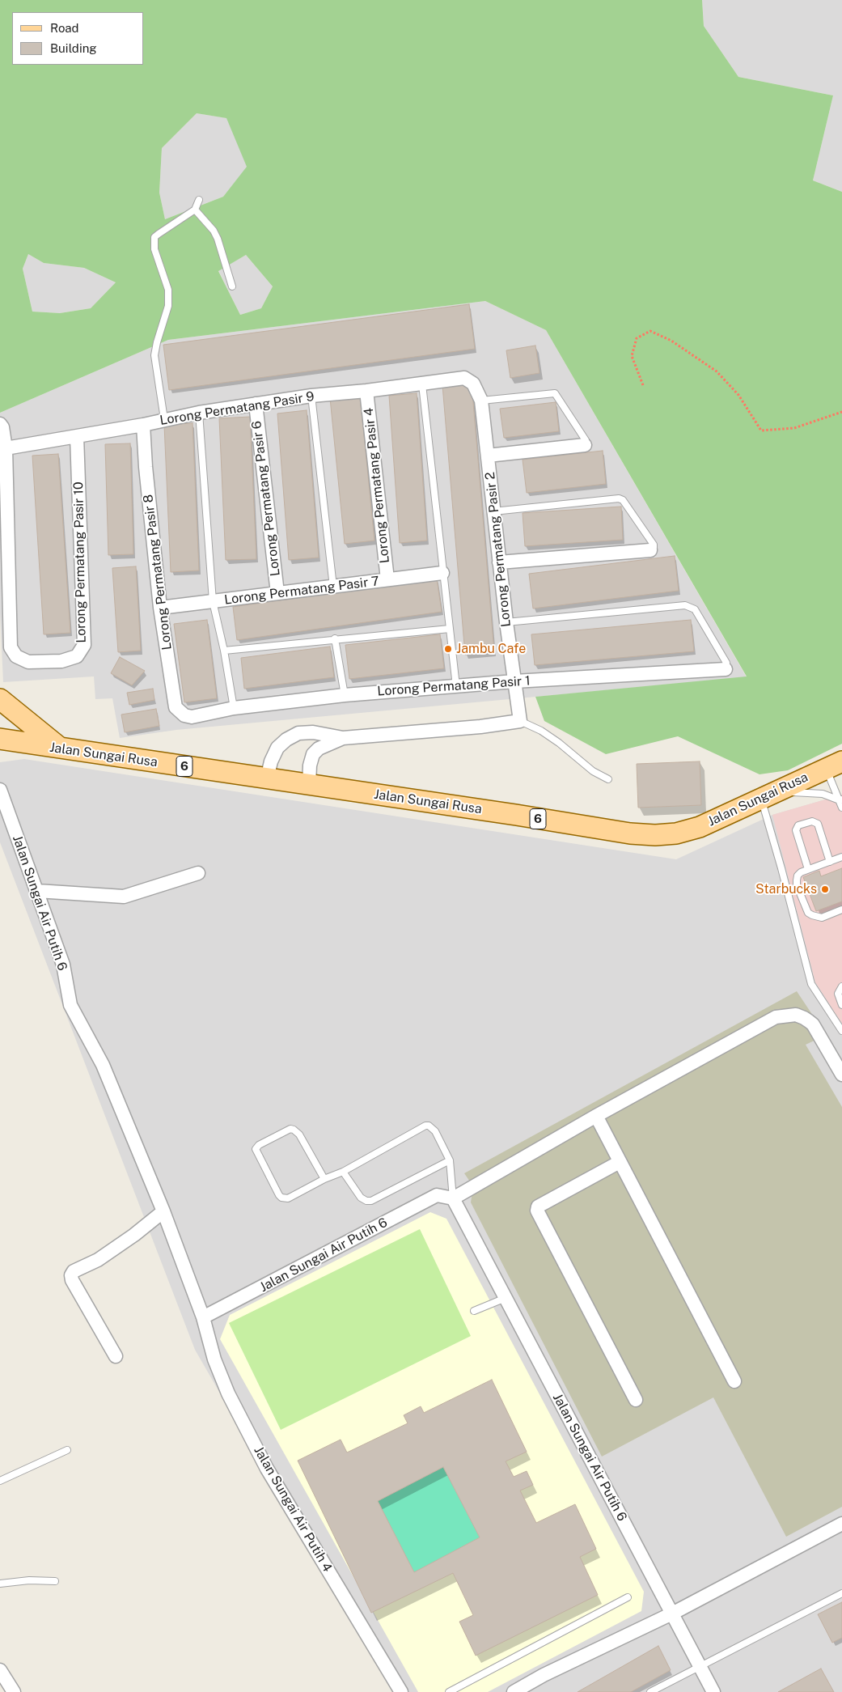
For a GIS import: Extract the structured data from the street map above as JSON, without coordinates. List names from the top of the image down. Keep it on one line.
{"streets":{"main road":["Jalan Sungai Rusa","6"],"street":["Lorong Permatang Pasir 9","Lorong Permatang Pasir 4","Lorong Permatang Pasir 6","Lorong Permatang Pasir 2","Lorong Permatang Pasir 10","Lorong Permatang Pasir 8","Lorong Permatang Pasir 7","Lorong Permatang Pasir 1","Jalan Sungai Air Putih 6","Jalan Sungai Air Putih 4"]},"crossings":[["Lorong Permatang Pasir 9","Lorong Permatang Pasir 4"],["Lorong Permatang Pasir 9","Lorong Permatang Pasir 6"],["Lorong Permatang Pasir 9","Lorong Permatang Pasir 2"],["Lorong Permatang Pasir 9","Lorong Permatang Pasir 10"],["Lorong Permatang Pasir 9","Lorong Permatang Pasir 8"],["Lorong Permatang Pasir 4","Lorong Permatang Pasir 7"],["Lorong Permatang Pasir 6","Lorong Permatang Pasir 7"],["Lorong Permatang Pasir 2","Lorong Permatang Pasir 1"],["Lorong Permatang Pasir 8","Lorong Permatang Pasir 7"],["Lorong Permatang Pasir 8","Lorong Permatang Pasir 1"],["Jalan Sungai Air Putih 6","Jalan Sungai Air Putih 4"]],"places":["Jambu Cafe","Starbucks"],"legend":["Road","Building"]}
